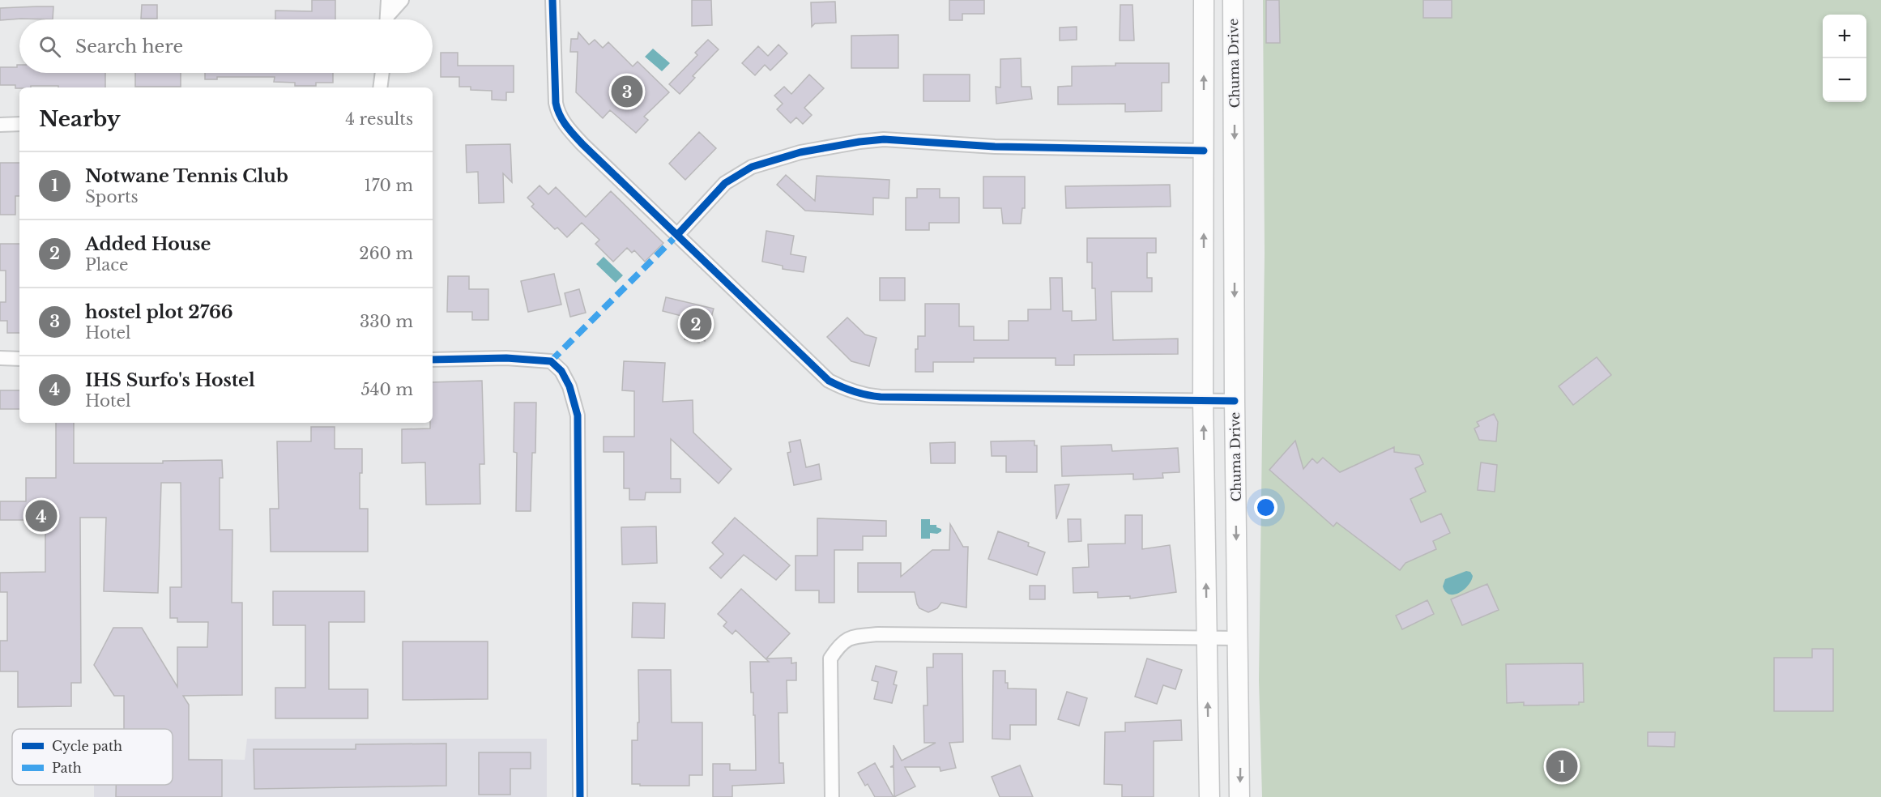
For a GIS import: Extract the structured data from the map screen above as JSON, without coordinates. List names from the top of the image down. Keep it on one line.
{"streets":{"main road":["Chuma Drive"]},"legend":["Cycle path","Path"],"page":{"map_buttons":["+","−"],"search":"Search here","pins":["3","2","4","1"],"heading":["Nearby","4 results"],"list":[{"mark":"1","name":"Notwane Tennis Club","note":"Sports","value":"170 m"},{"mark":"2","name":"Added House","note":"Place","value":"260 m"},{"mark":"3","name":"hostel plot 2766","note":"Hotel","value":"330 m"},{"mark":"4","name":"IHS Surfo's Hostel","note":"Hotel","value":"540 m"}]}}
